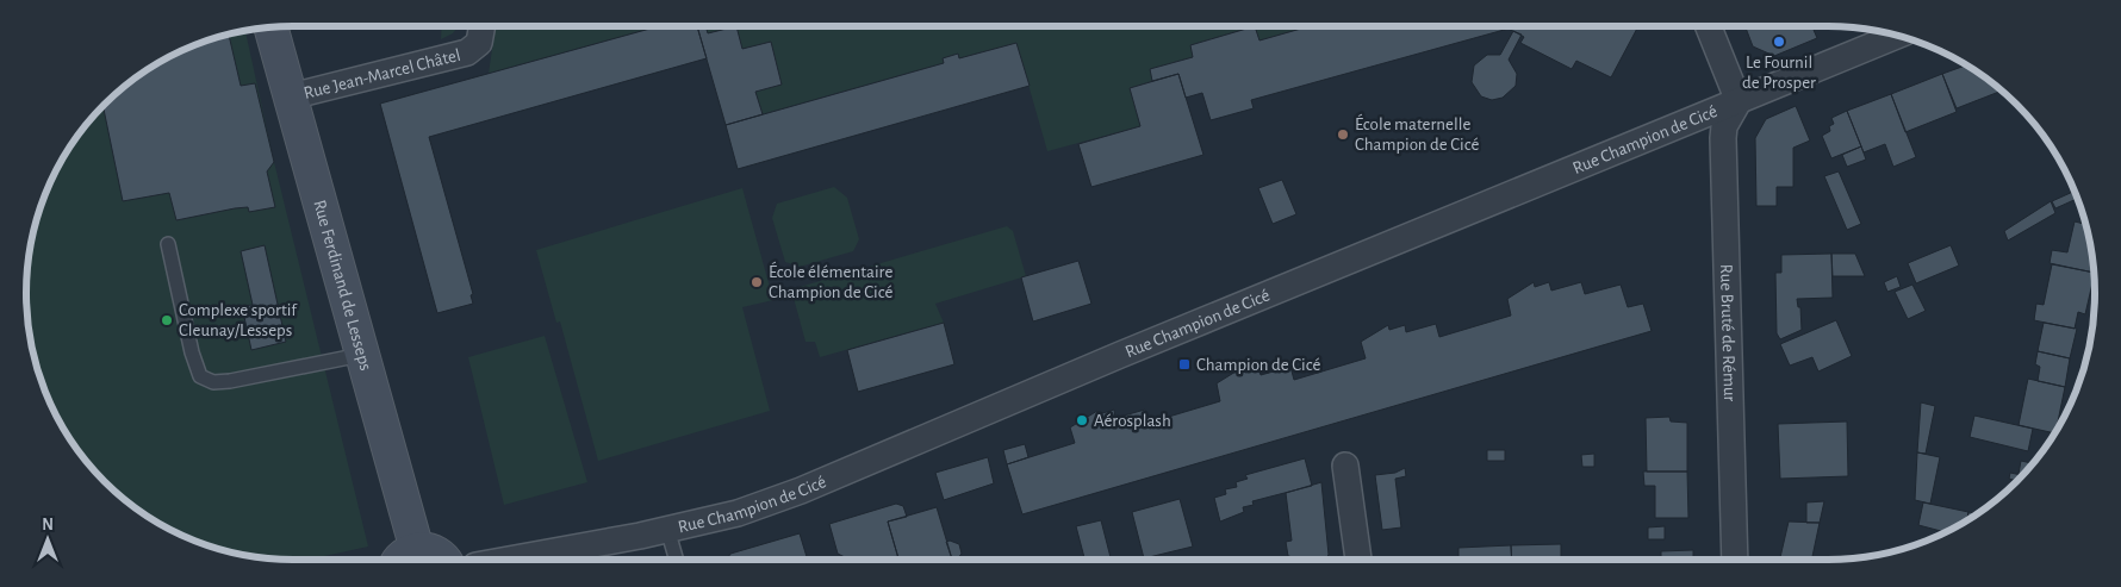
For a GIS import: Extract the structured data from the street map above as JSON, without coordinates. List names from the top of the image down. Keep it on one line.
{"streets":{"main road":["Rue Ferdinand de Lesseps"],"street":["Rue Jean-Marcel Châtel","Rue Champion de Cicé","Rue Bruté de Rémur"]},"crossings":[["Rue Jean-Marcel Châtel","Rue Ferdinand de Lesseps"],["Rue Champion de Cicé","Rue Bruté de Rémur"]],"places":{"other":["Le Fournil de Prosper","École maternelle Champion de Cicé","École élémentaire Champion de Cicé","Complexe sportif Cleunay/Lesseps","Aérosplash"],"transit":["Champion de Cicé"]},"north":"top"}
